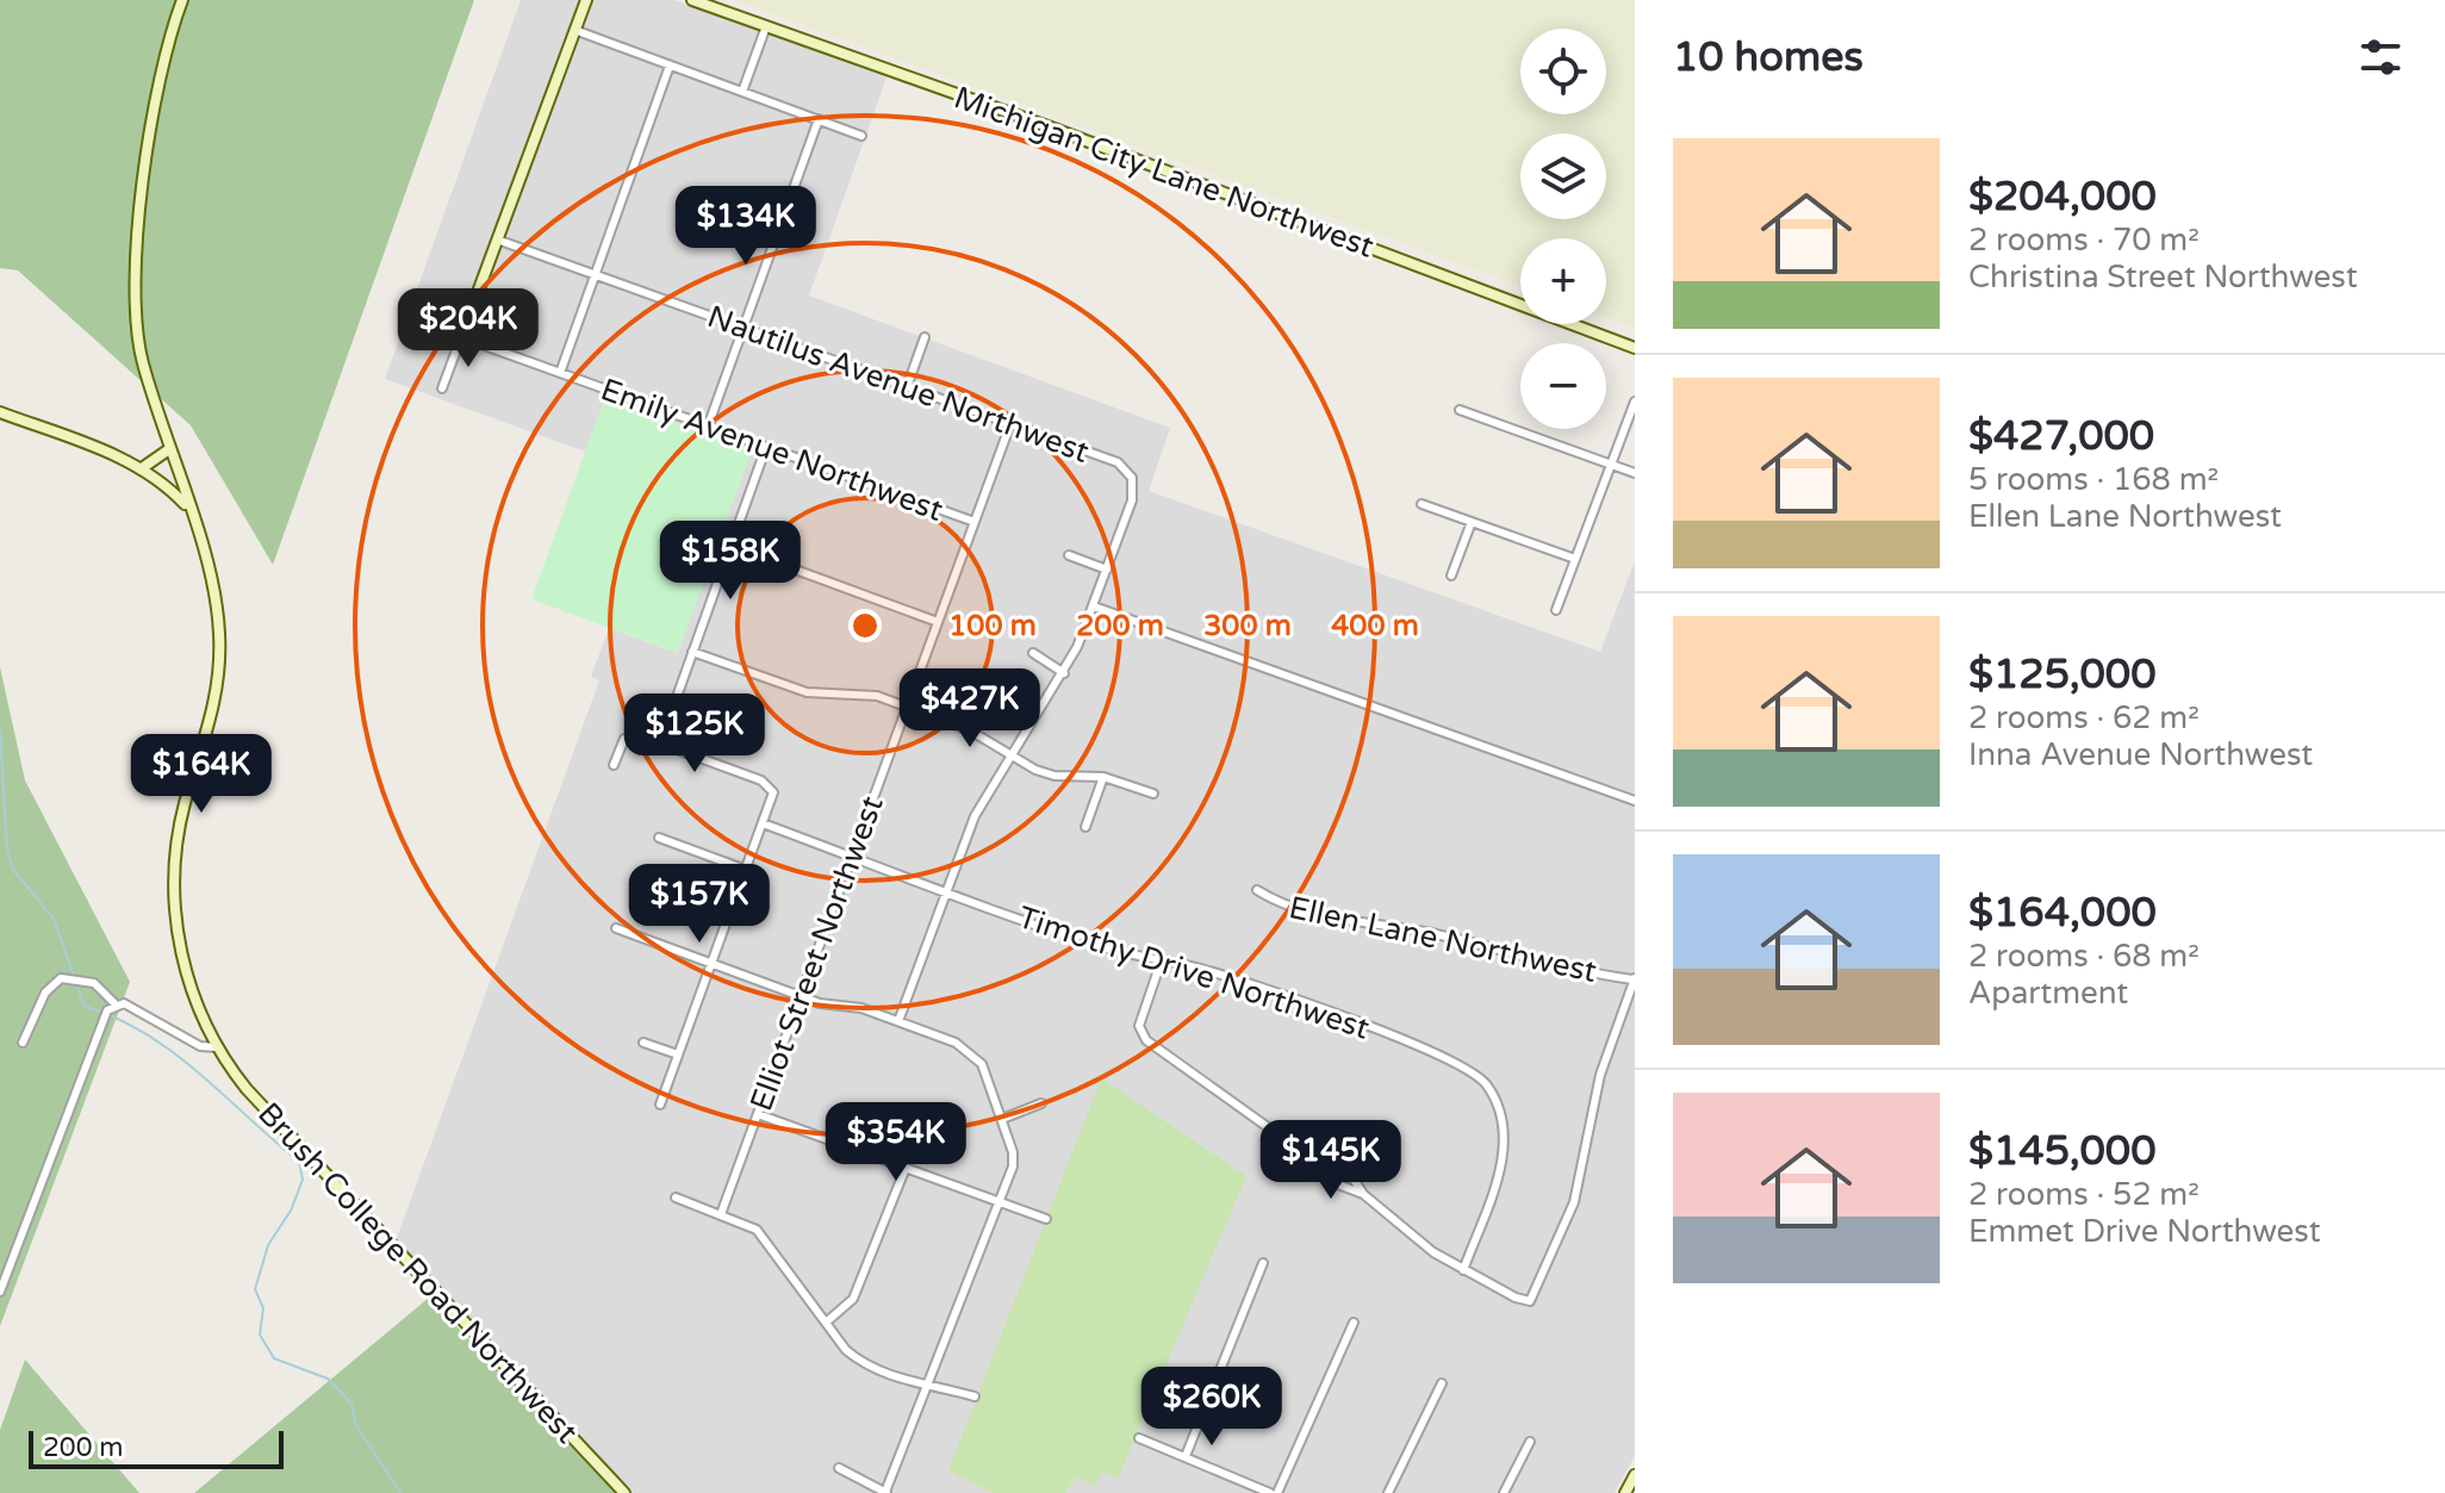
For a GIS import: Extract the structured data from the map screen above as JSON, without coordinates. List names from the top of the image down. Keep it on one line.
{"streets":{"street":["Michigan City Lane Northwest","Nautilus Avenue Northwest","Emily Avenue Northwest","Ellen Lane Northwest","Elliot Street Northwest","Timothy Drive Northwest","Brush College Road Northwest"]},"crossings":[["Nautilus Avenue Northwest","Elliot Street Northwest"],["Emily Avenue Northwest","Elliot Street Northwest"],["Elliot Street Northwest","Timothy Drive Northwest"]],"scale_bar":"200 m","page":{"heading":"10 homes","map_buttons":["+","−"],"list":[{"name":"$204,000","note":"2 rooms · 70 m² · Christina Street Northwest"},{"name":"$427,000","note":"5 rooms · 168 m² · Ellen Lane Northwest"},{"name":"$125,000","note":"2 rooms · 62 m² · Inna Avenue Northwest"},{"name":"$164,000","note":"2 rooms · 68 m² · Apartment"},{"name":"$145,000","note":"2 rooms · 52 m² · Emmet Drive Northwest"}],"price":["$134K","$204K","$158K","$427K","$125K","$164K","$157K","$354K","$145K","$260K"],"scale":"200 m"},"rings":["100 m","200 m","300 m","400 m"]}
